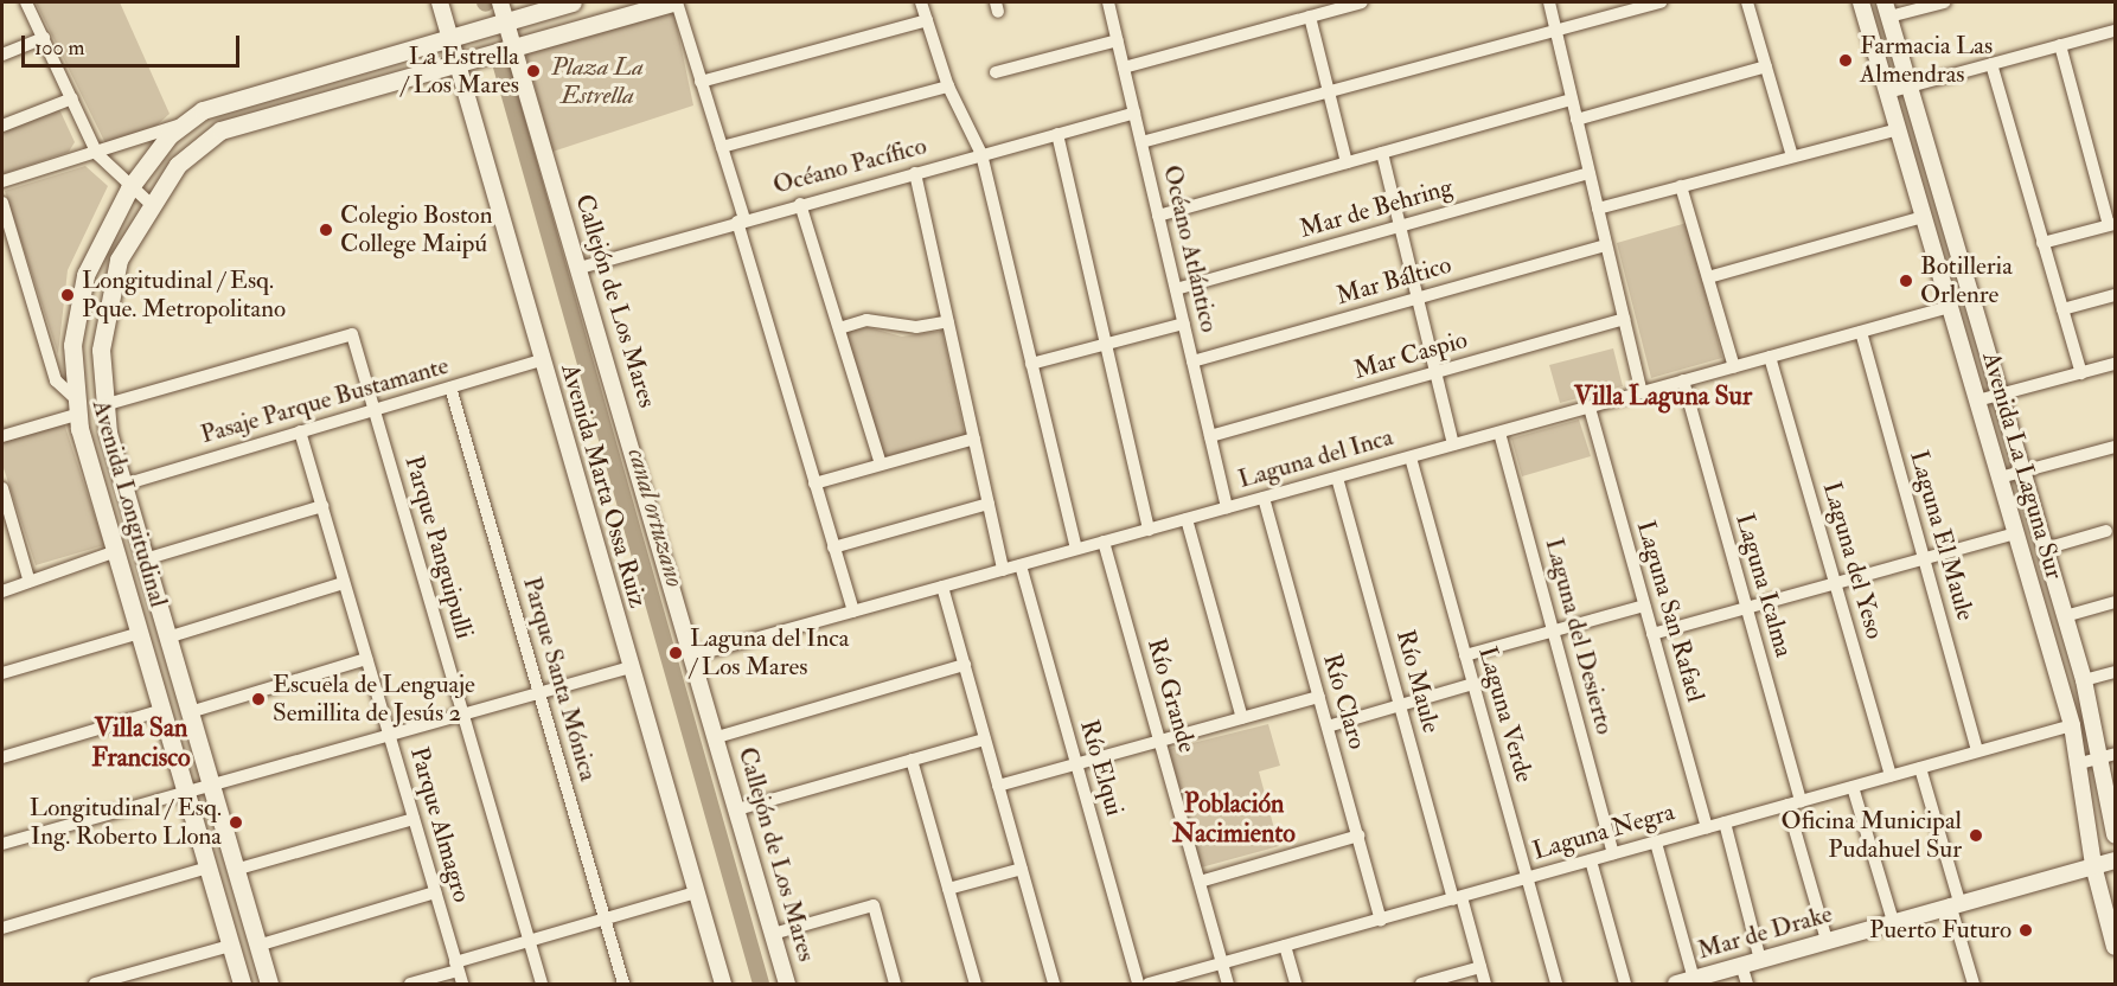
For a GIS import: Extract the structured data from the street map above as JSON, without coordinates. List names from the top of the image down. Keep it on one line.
{"streets":{"main road":["Avenida Longitudinal"],"street":["Océano Pacífico","Mar de Behring","Océano Atlántico","Mar Báltico","Callejón de Los Mares","Mar Caspio","Pasaje Parque Bustamante","Laguna del Inca","Avenida La Laguna Sur","Avenida Marta Ossa Ruiz","Laguna El Maule","Parque Panguipulli","Laguna del Yeso","Laguna Icalma","Laguna San Rafael","Laguna del Desierto","Parque Santa Mónica","Río Maule","Río Grande","Río Claro","Laguna Verde","Río Elqui","Parque Almagro","Laguna Negra","Mar de Drake"]},"crossings":[["Océano Pacífico","Océano Atlántico"],["Océano Pacífico","Callejón de Los Mares"],["Mar de Behring","Océano Atlántico"],["Océano Atlántico","Mar Báltico"],["Océano Atlántico","Mar Caspio"],["Océano Atlántico","Laguna del Inca"],["Callejón de Los Mares","Laguna del Inca"],["Callejón de Los Mares","Avenida Longitudinal"],["Pasaje Parque Bustamante","Avenida Marta Ossa Ruiz"],["Pasaje Parque Bustamante","Avenida Longitudinal"],["Pasaje Parque Bustamante","Parque Panguipulli"],["Pasaje Parque Bustamante","Parque Santa Mónica"],["Pasaje Parque Bustamante","Parque Almagro"],["Laguna del Inca","Avenida La Laguna Sur"],["Laguna del Inca","Laguna El Maule"],["Laguna del Inca","Laguna del Yeso"],["Laguna del Inca","Laguna Icalma"],["Laguna del Inca","Laguna San Rafael"],["Laguna del Inca","Laguna del Desierto"],["Laguna del Inca","Río Maule"],["Laguna del Inca","Río Grande"],["Laguna del Inca","Río Claro"],["Laguna del Inca","Laguna Verde"],["Laguna del Inca","Río Elqui"],["Avenida La Laguna Sur","Laguna Negra"],["Avenida La Laguna Sur","Mar de Drake"],["Avenida Marta Ossa Ruiz","Avenida Longitudinal"],["Avenida Longitudinal","Parque Panguipulli"],["Laguna El Maule","Laguna Negra"],["Laguna del Yeso","Laguna Negra"],["Laguna Icalma","Laguna Negra"],["Laguna San Rafael","Laguna Negra"],["Laguna del Desierto","Laguna Negra"],["Río Maule","Laguna Negra"],["Río Grande","Laguna Negra"],["Río Claro","Laguna Negra"],["Laguna Verde","Laguna Negra"]],"districts":["Villa Laguna Sur","Villa San Francisco","Población Nacimiento"],"water":["canal ortuzano"],"parks":["Plaza La Estrella"],"places":["Farmacia Las Almendras","La Estrella / Los Mares","Colegio Boston College Maipú","Botilleria Orlenre","Longitudinal / Esq. Pque. Metropolitano","Laguna del Inca / Los Mares","Escuela de Lenguaje Semillita de Jesús 2","Longitudinal / Esq. Ing. Roberto Llona","Oficina Municipal Pudahuel Sur","Puerto Futuro"],"scale_bar":"100 m"}
